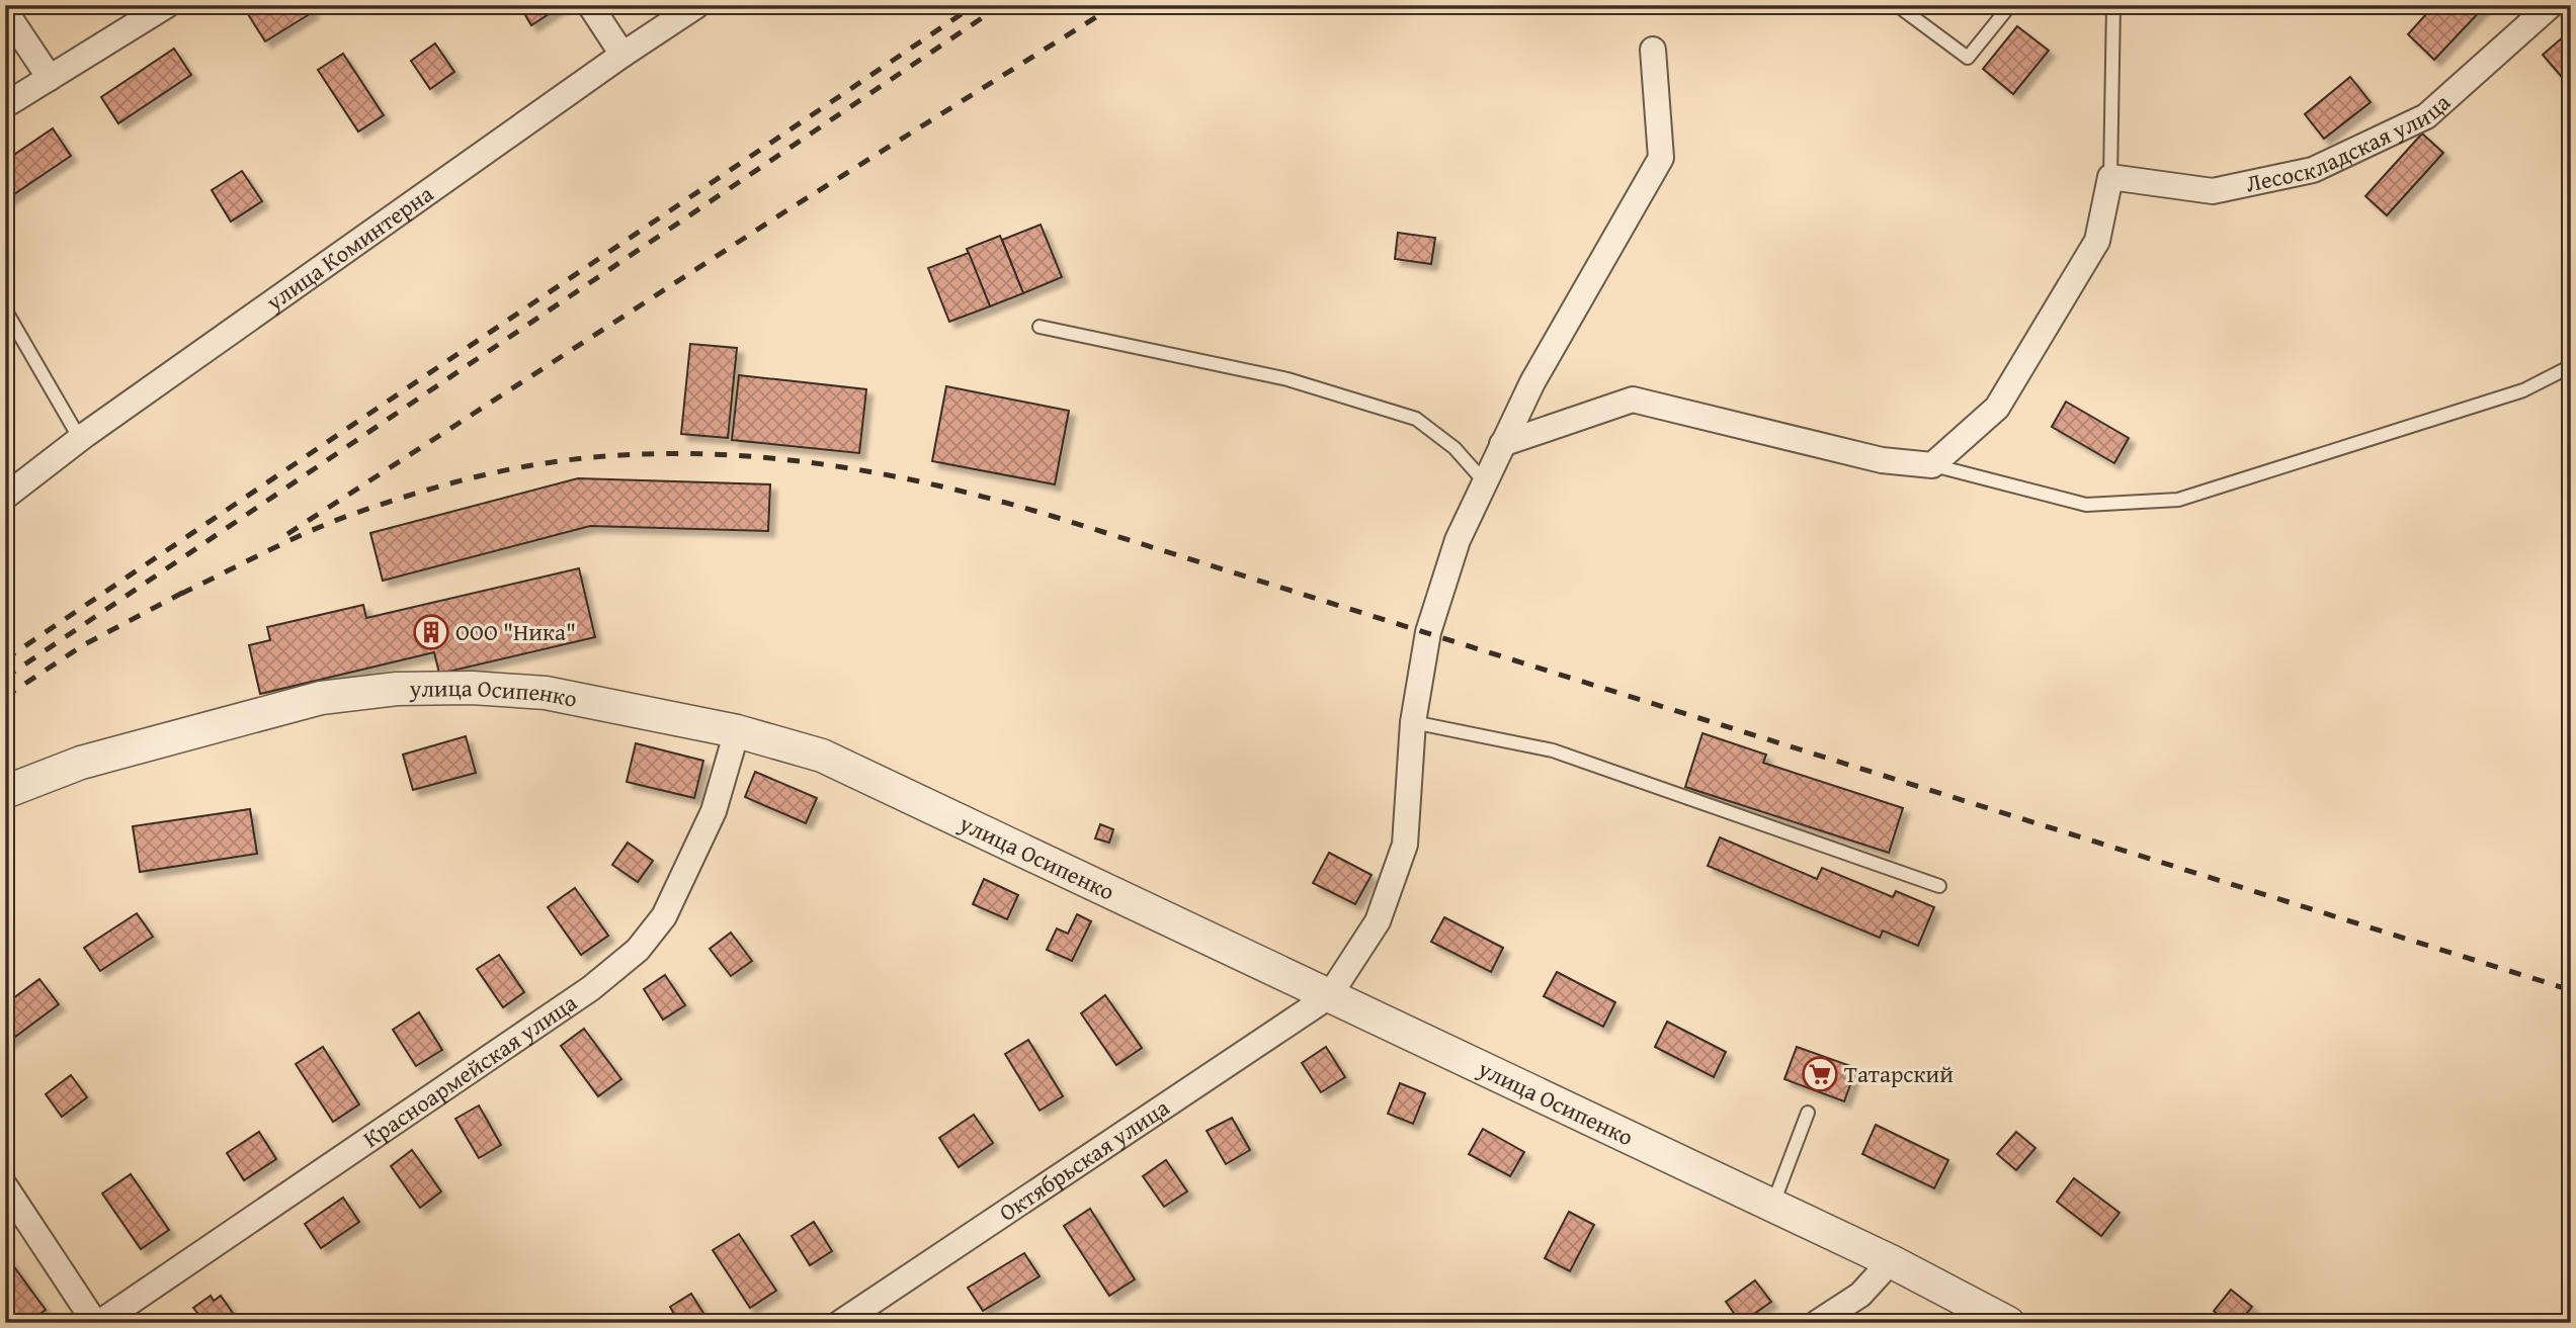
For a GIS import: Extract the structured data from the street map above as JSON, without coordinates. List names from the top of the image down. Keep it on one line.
{"streets":{"street":["Лесоскладская улица","улица Коминтерна","улица Осипенко","Красноармейская улица","Октябрьская улица"]},"crossings":[["улица Осипенко","Красноармейская улица"],["улица Осипенко","Октябрьская улица"]],"places":{"building":["ООО \"Ника\""],"supermarket":["Татарский"]}}
